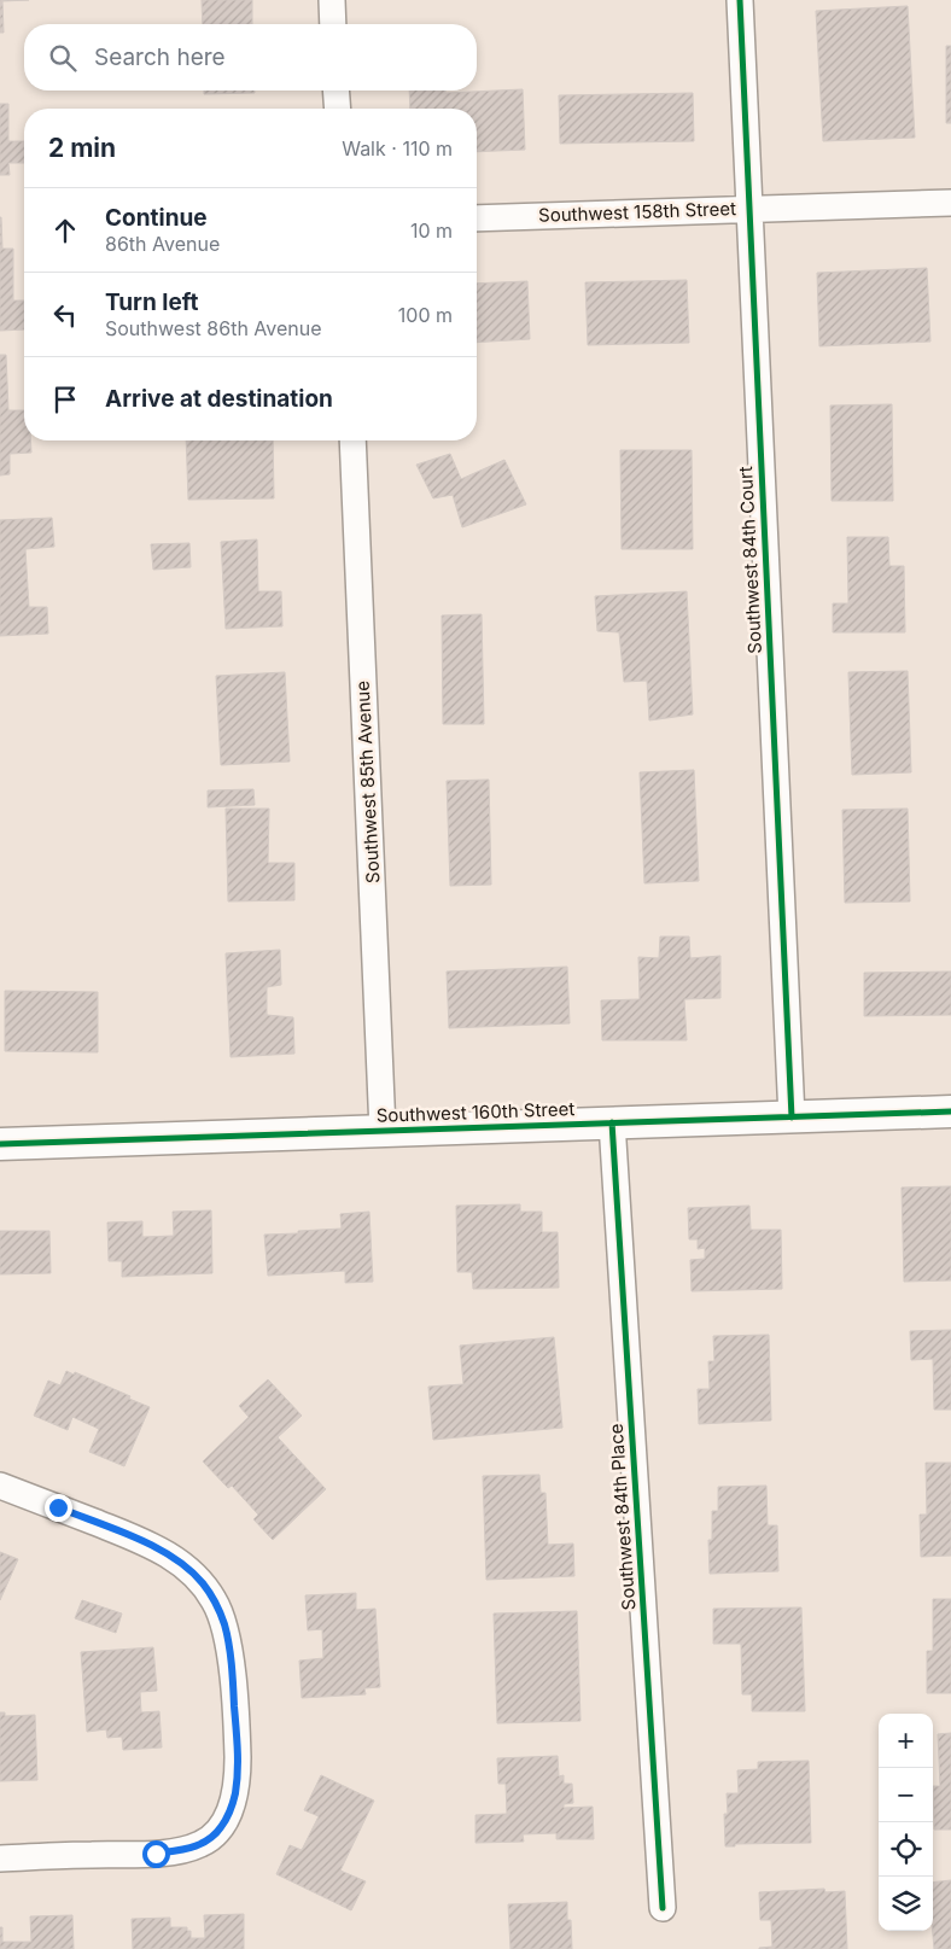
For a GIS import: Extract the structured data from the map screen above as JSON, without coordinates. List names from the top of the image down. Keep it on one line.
{"streets":{"street":["Southwest 158th Street","Southwest 84th Court","Southwest 85th Avenue","Southwest 160th Street","Southwest 84th Place"]},"crossings":[["Southwest 158th Street","Southwest 84th Court"],["Southwest 84th Court","Southwest 160th Street"],["Southwest 85th Avenue","Southwest 160th Street"],["Southwest 160th Street","Southwest 84th Place"]],"page":{"search":"Search here","heading":["2 min","Walk · 110 m"],"list":[["Continue","86th Avenue","10 m"],["Turn left","Southwest 86th Avenue","100 m"],"Arrive at destination"],"map_buttons":["+","−"]}}
